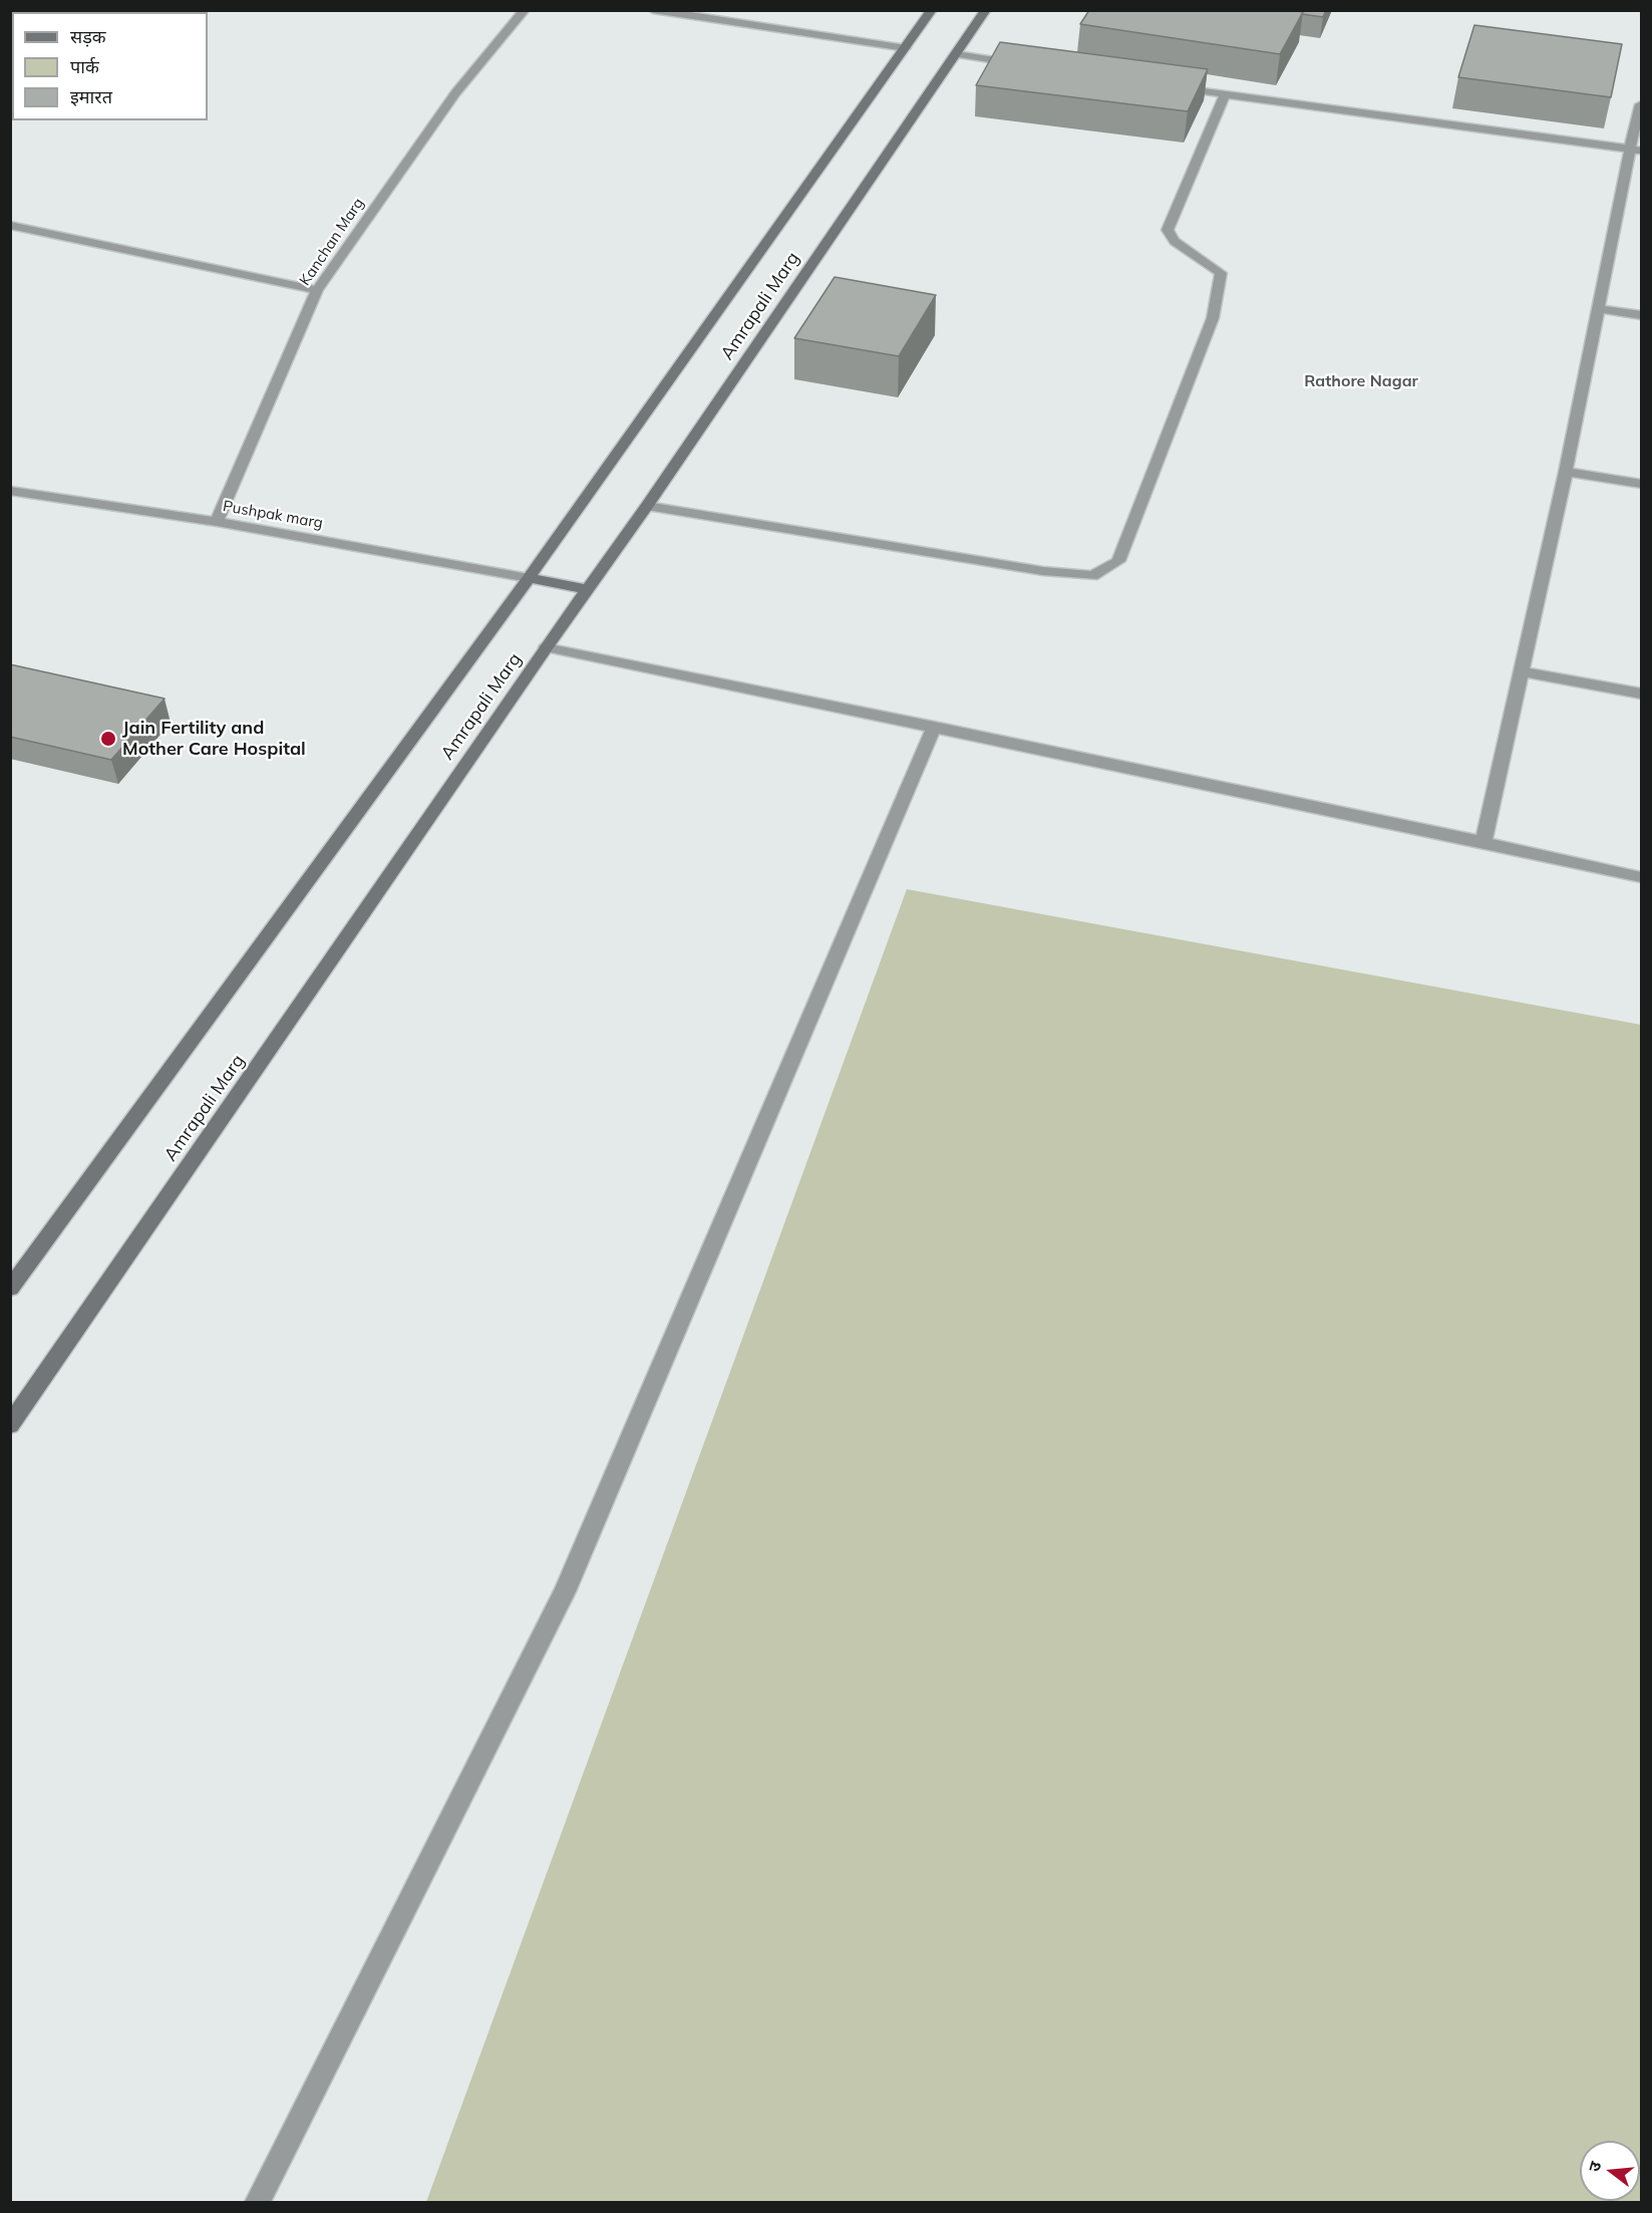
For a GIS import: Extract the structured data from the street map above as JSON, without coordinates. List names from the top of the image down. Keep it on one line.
{"streets":{"street":["Kanchan Marg","Amrapali Marg","Pushpak marg"]},"crossings":[["Kanchan Marg","Pushpak marg"],["Amrapali Marg","Pushpak marg"]],"districts":["Rathore Nagar"],"places":["Jain Fertility and Mother Care Hospital"],"legend":["सड़क","पार्क","इमारत"],"north":"left"}
